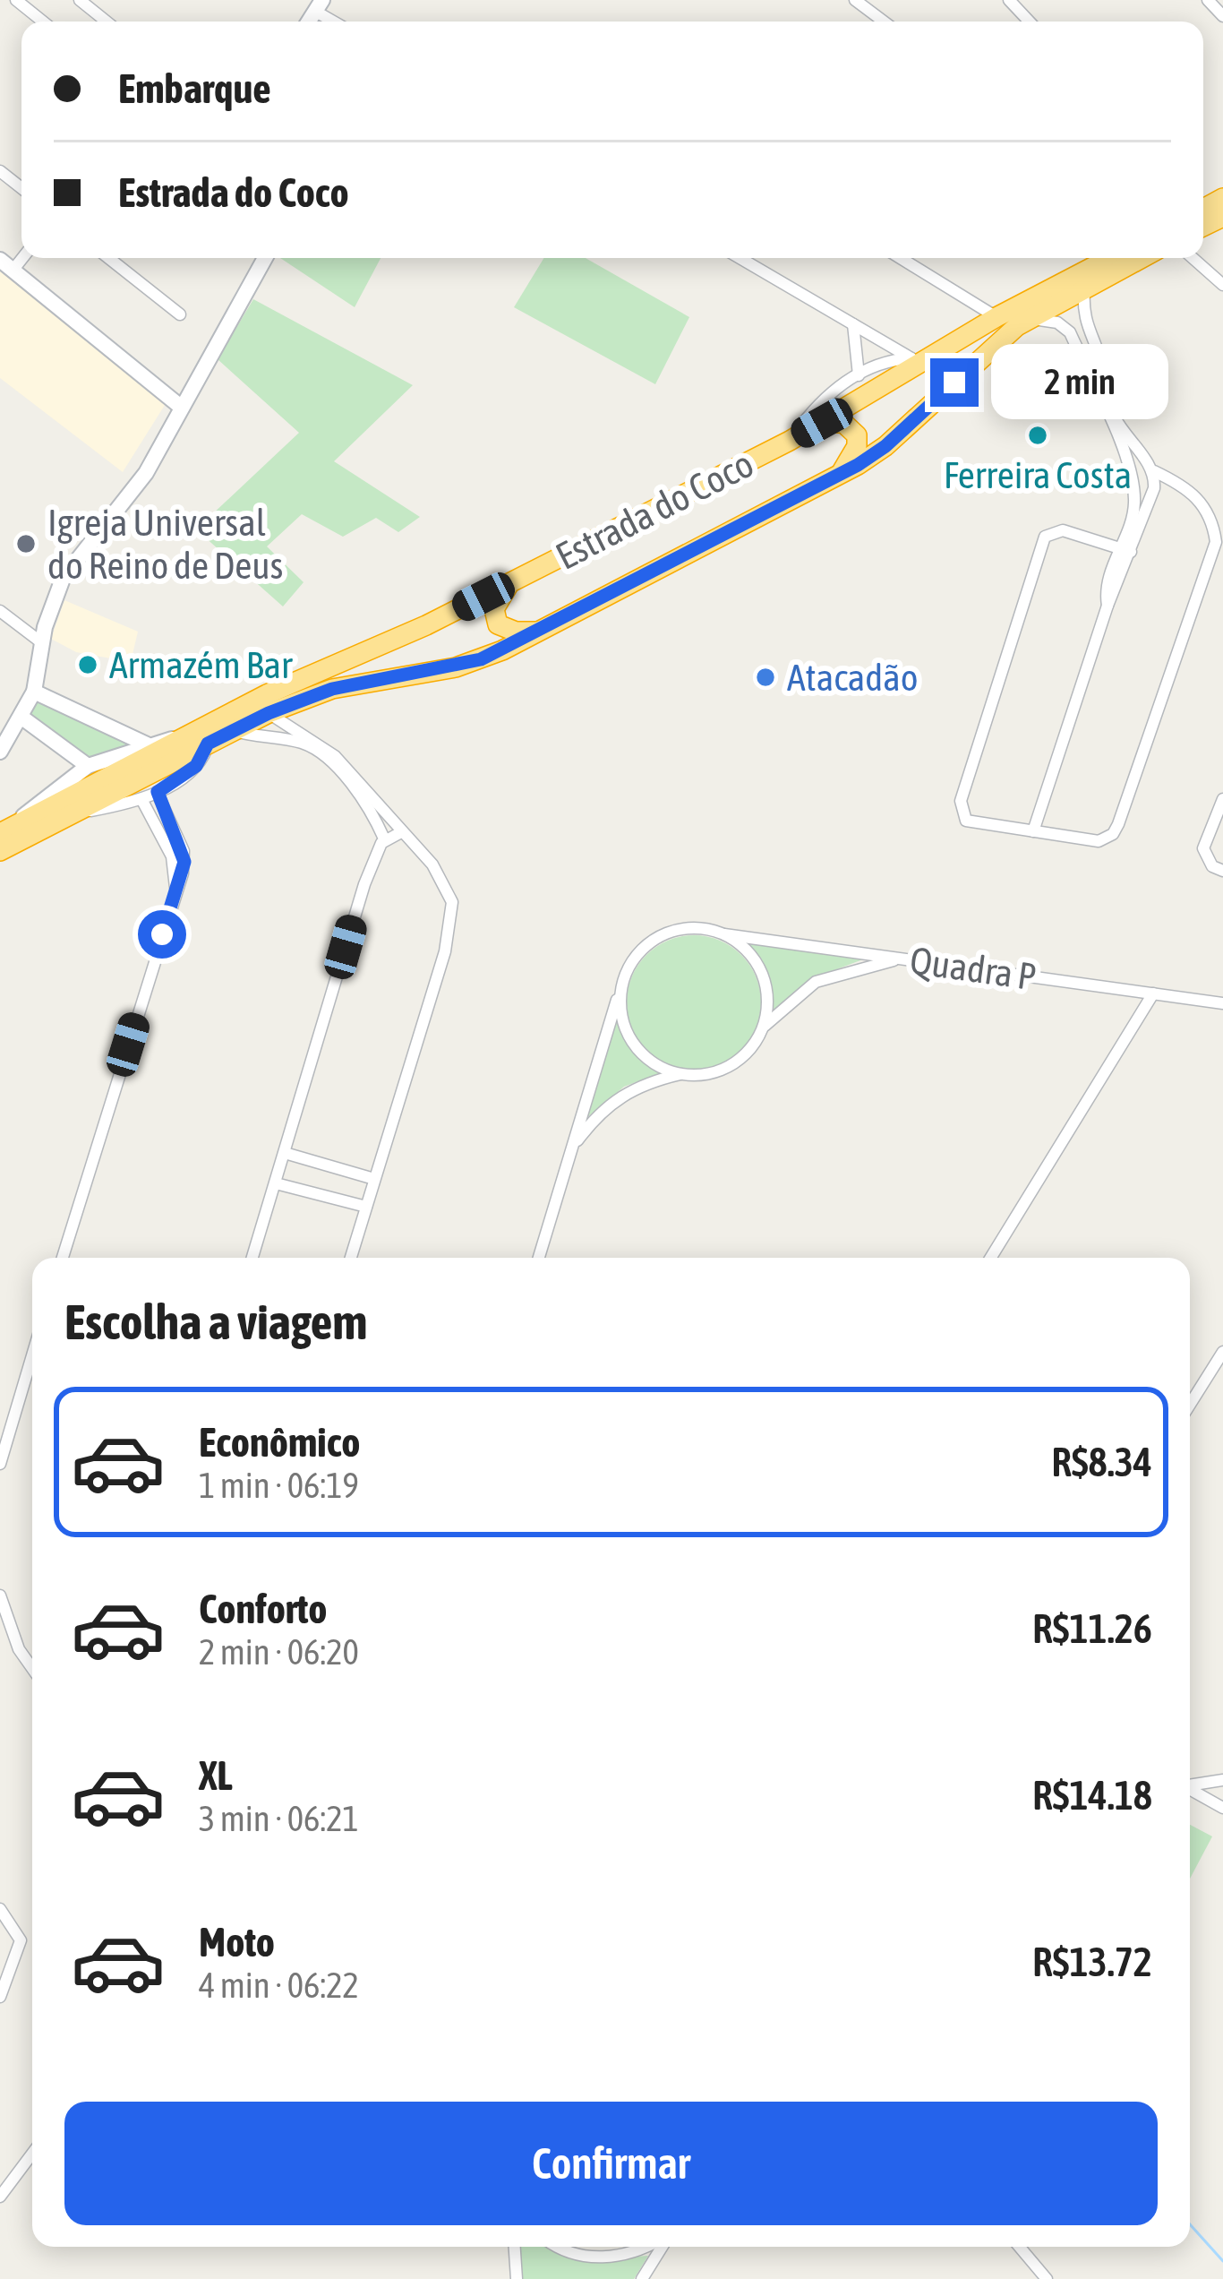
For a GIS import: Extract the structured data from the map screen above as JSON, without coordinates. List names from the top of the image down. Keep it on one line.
{"streets":{"highway":["Estrada do Coco"],"street":["Quadra P"]},"places":["Ferreira Costa","Igreja Universal do Reino de Deus","Armazém Bar","Atacadão"],"page":{"banner":["Embarque","Estrada do Coco"],"bubble":"2 min","heading":"Escolha a viagem","list":[{"name":"Econômico","note":"1 min · 06:19","value":"R$8.34"},{"name":"Conforto","note":"2 min · 06:20","value":"R$11.26"},{"name":"XL","note":"3 min · 06:21","value":"R$14.18"},{"name":"Moto","note":"4 min · 06:22","value":"R$13.72"}],"buttons":"Confirmar"}}
